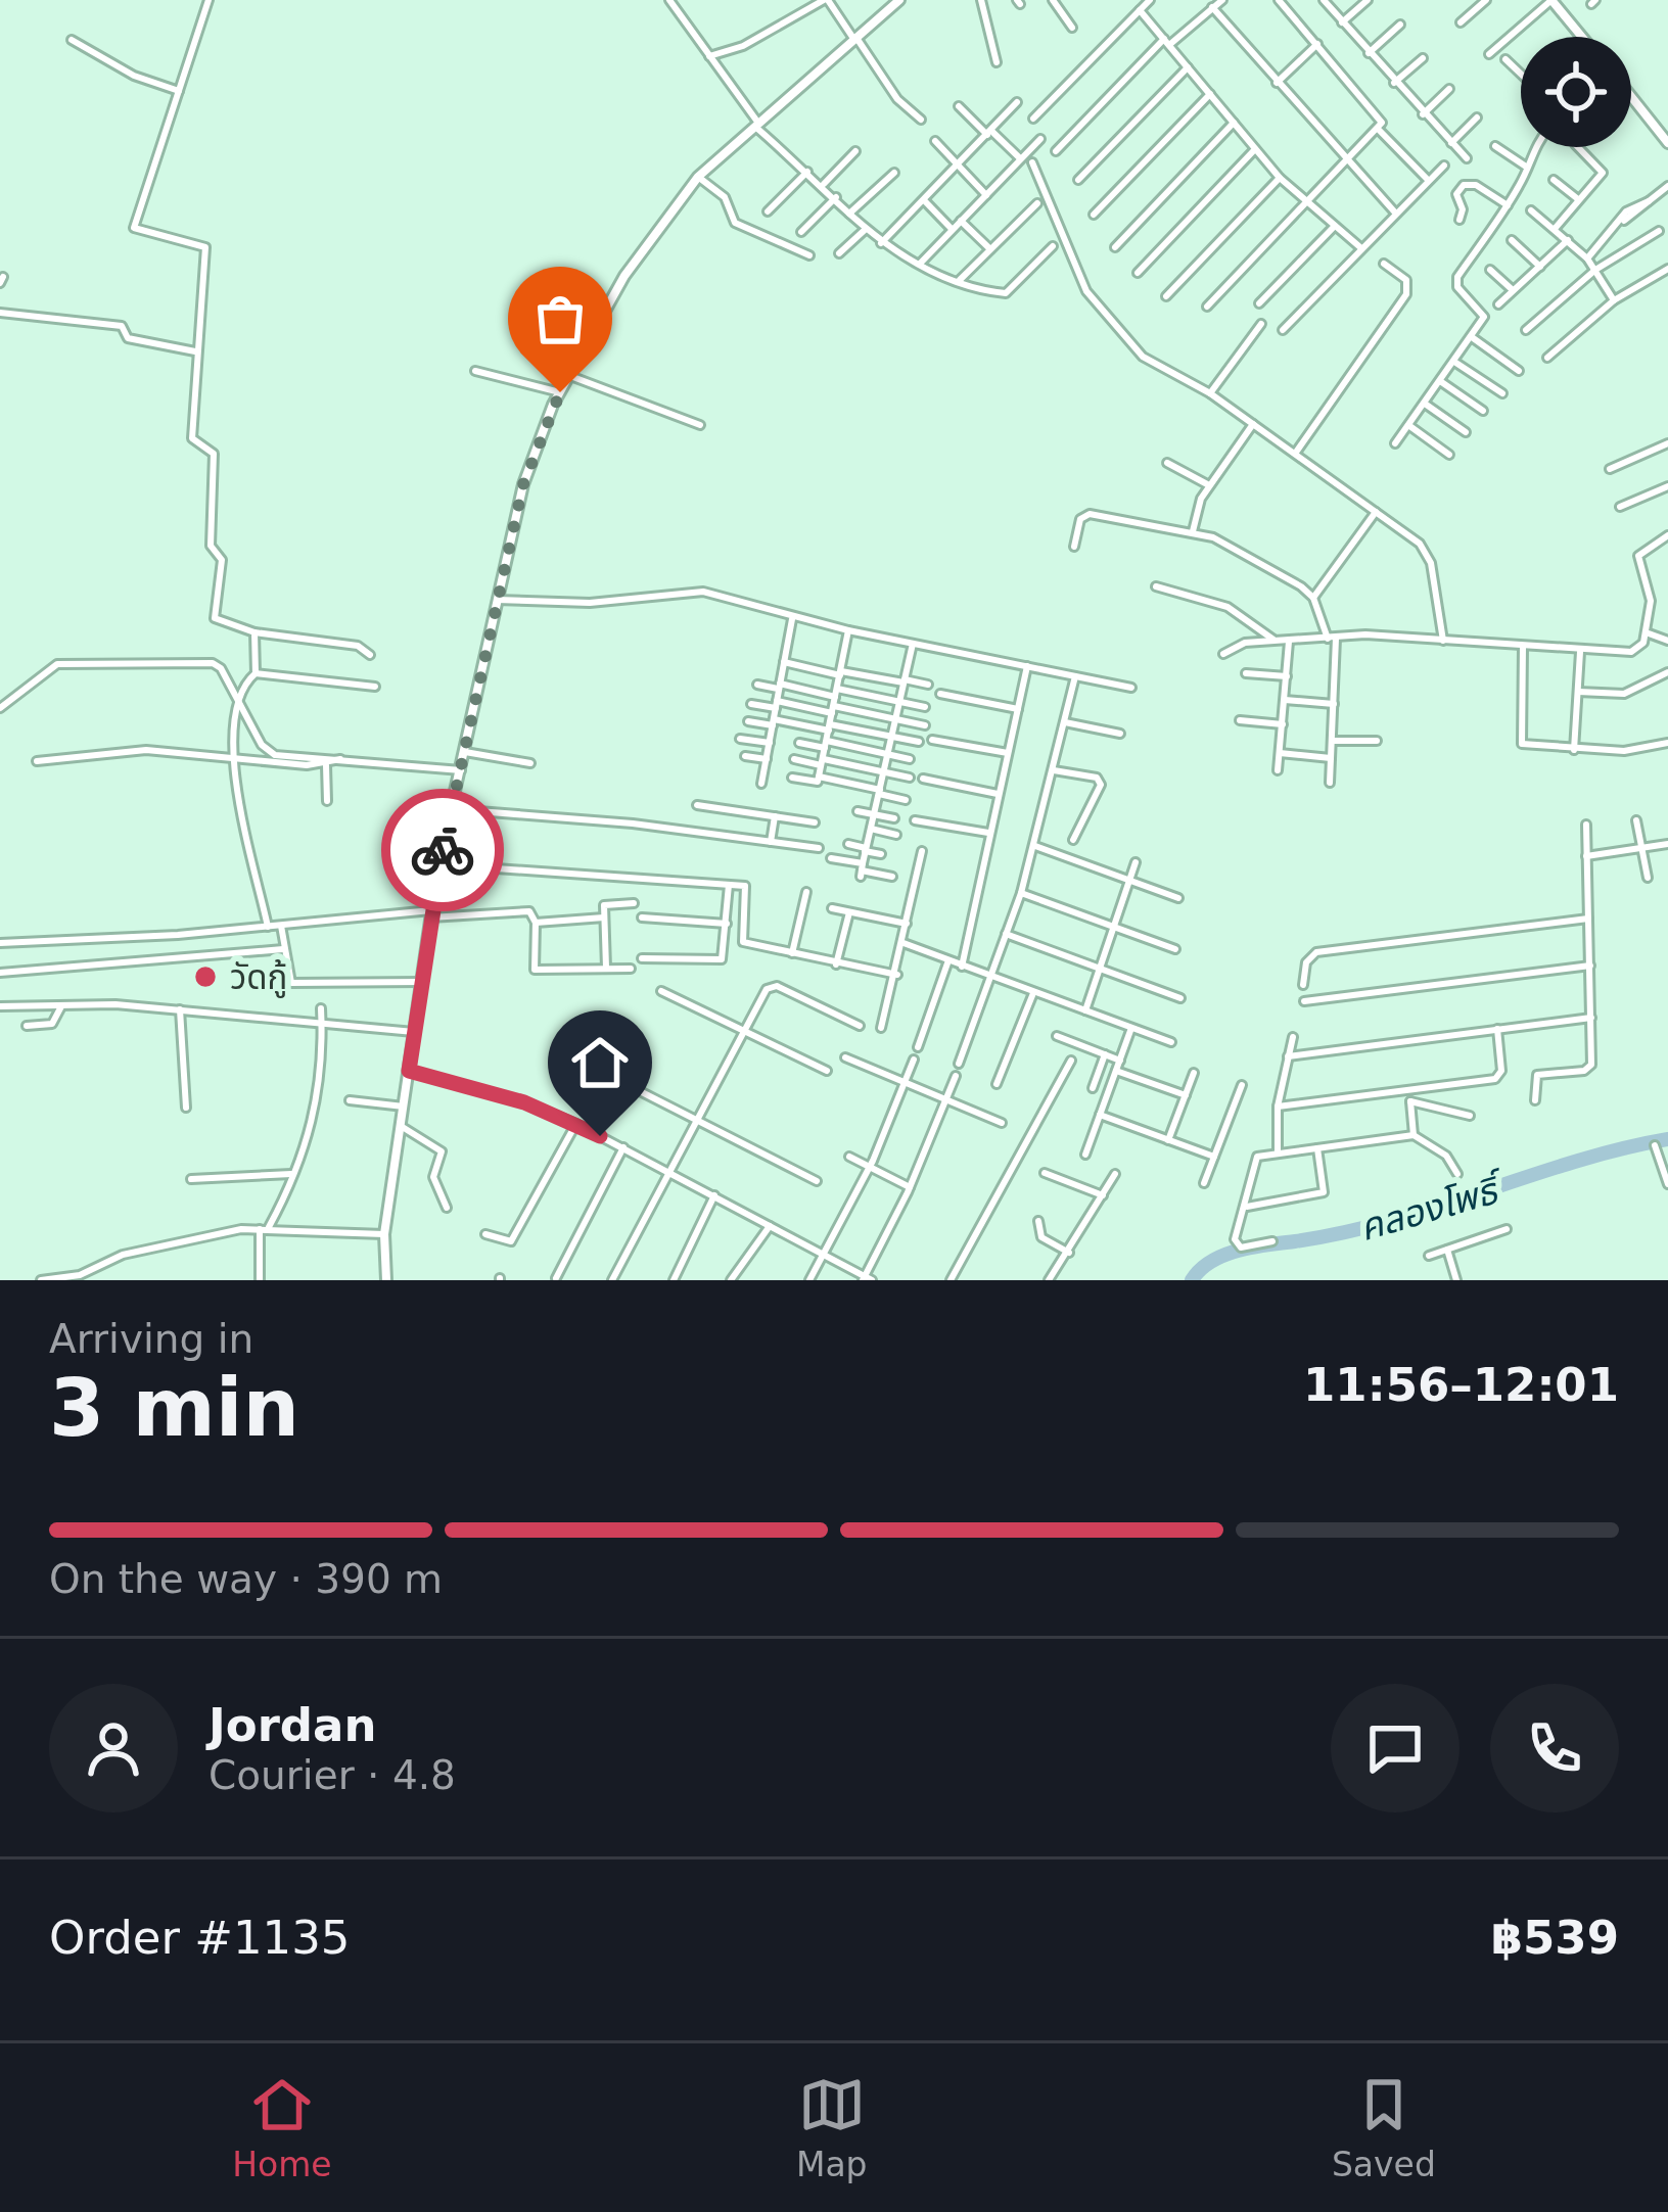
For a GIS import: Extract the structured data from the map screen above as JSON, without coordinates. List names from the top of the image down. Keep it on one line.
{"water":["คลองโพธิ์"],"places":["วัดกู้"],"page":{"heading":["3 min","Arriving in","11:56–12:01"],"panel":["Jordan","Courier · 4.8","Order #1135","฿539"],"bar":"On the way · 390 m","tabs":["Home","Map","Saved"]}}
